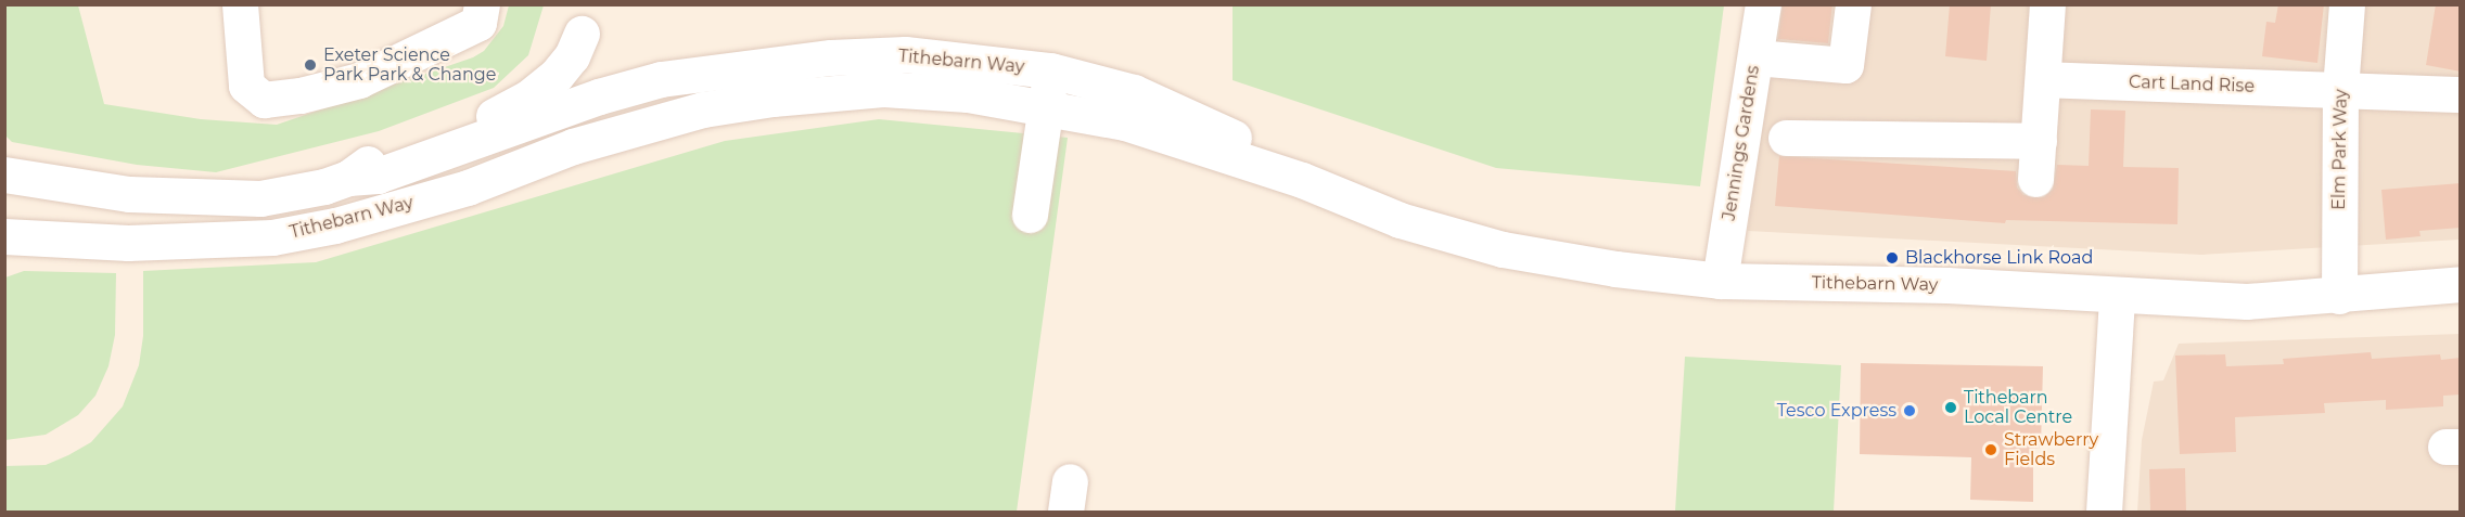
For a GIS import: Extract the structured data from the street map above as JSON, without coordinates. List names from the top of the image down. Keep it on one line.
{"streets":{"street":["Tithebarn Way","Cart Land Rise","Jennings Gardens","Elm Park Way"]},"crossings":[["Tithebarn Way","Jennings Gardens"],["Tithebarn Way","Elm Park Way"],["Cart Land Rise","Elm Park Way"]],"places":["Exeter Science Park Park & Change","Blackhorse Link Road","Tithebarn Local Centre","Tesco Express","Strawberry Fields"]}
